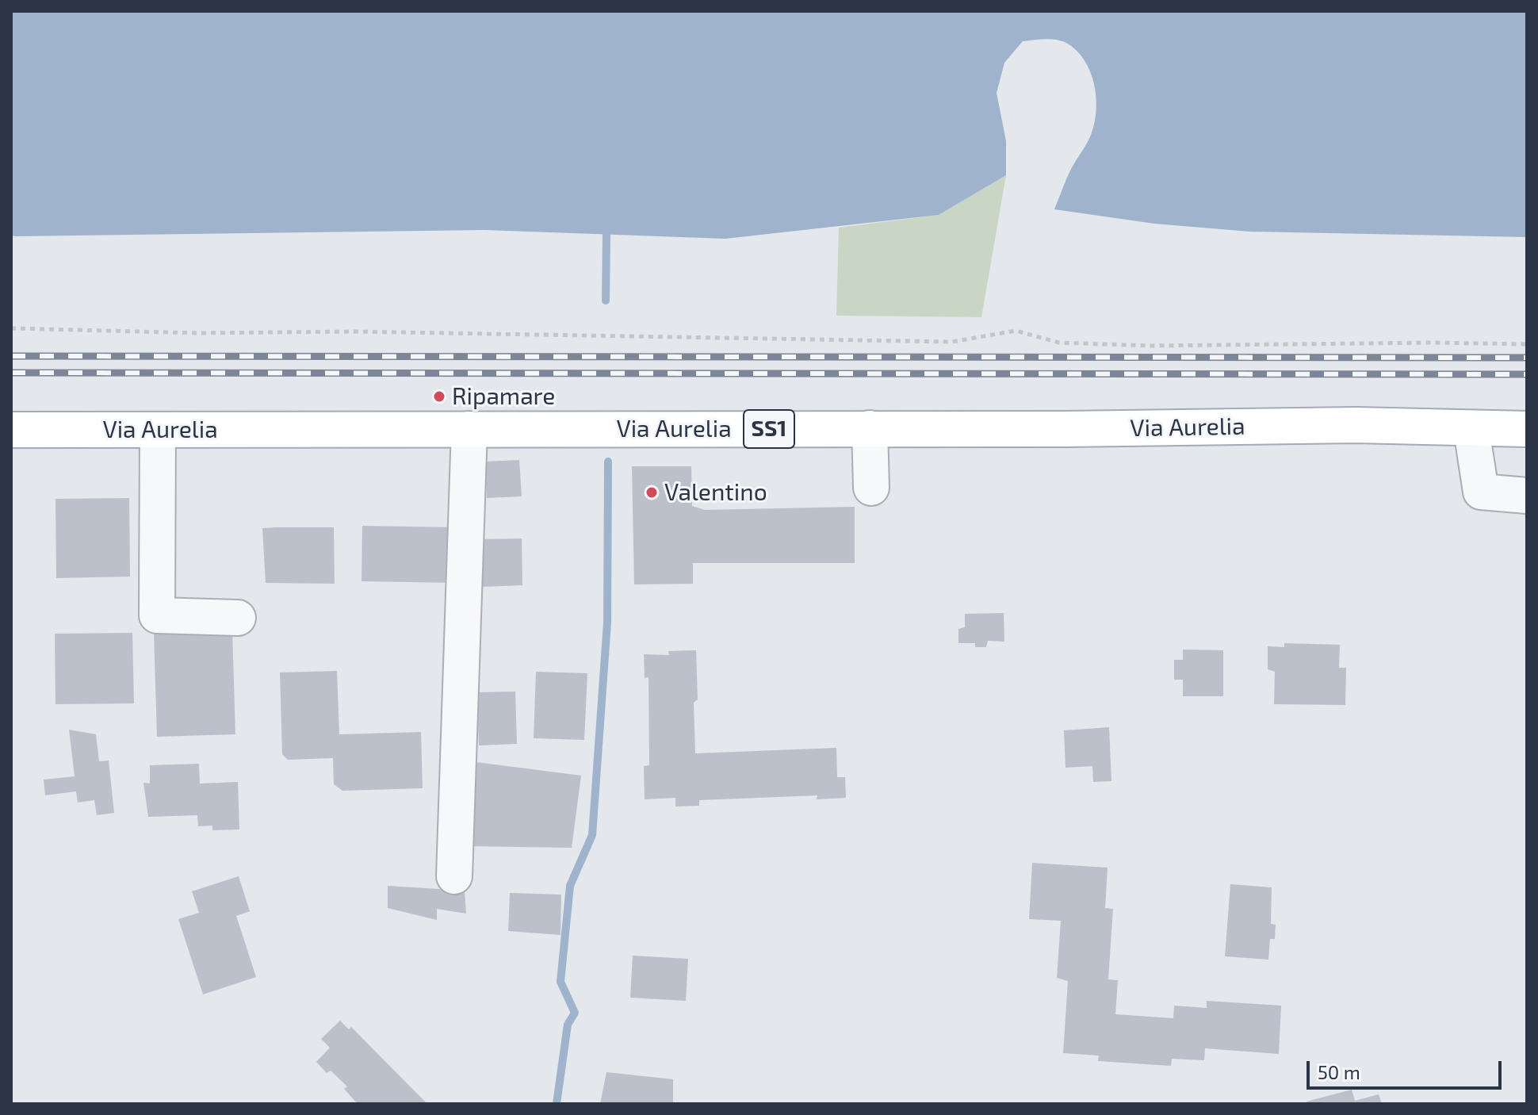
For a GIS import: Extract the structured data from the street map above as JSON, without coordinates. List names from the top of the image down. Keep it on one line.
{"streets":{"main road":["Via Aurelia","SS1"]},"places":["Ripamare","Valentino"],"scale_bar":"50 m"}
